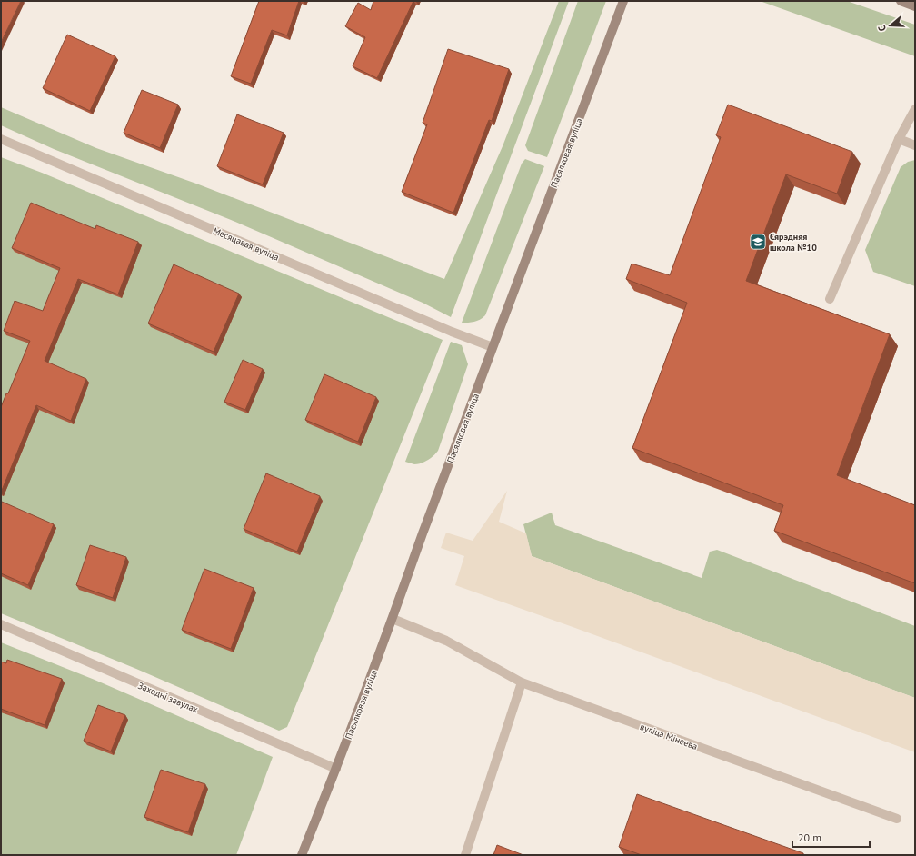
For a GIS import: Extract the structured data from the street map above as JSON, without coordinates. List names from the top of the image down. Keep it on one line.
{"streets":{"street":["Пасялковая вуліца","Месяцавая вуліца","Заходні завулак","вуліца Мінеева"]},"crossings":[["Пасялковая вуліца","Месяцавая вуліца"],["Пасялковая вуліца","Заходні завулак"],["Пасялковая вуліца","вуліца Мінеева"]],"places":{"school or university":["Сярэдняя школа №10"]},"scale_bar":"20 m","north":"left"}
